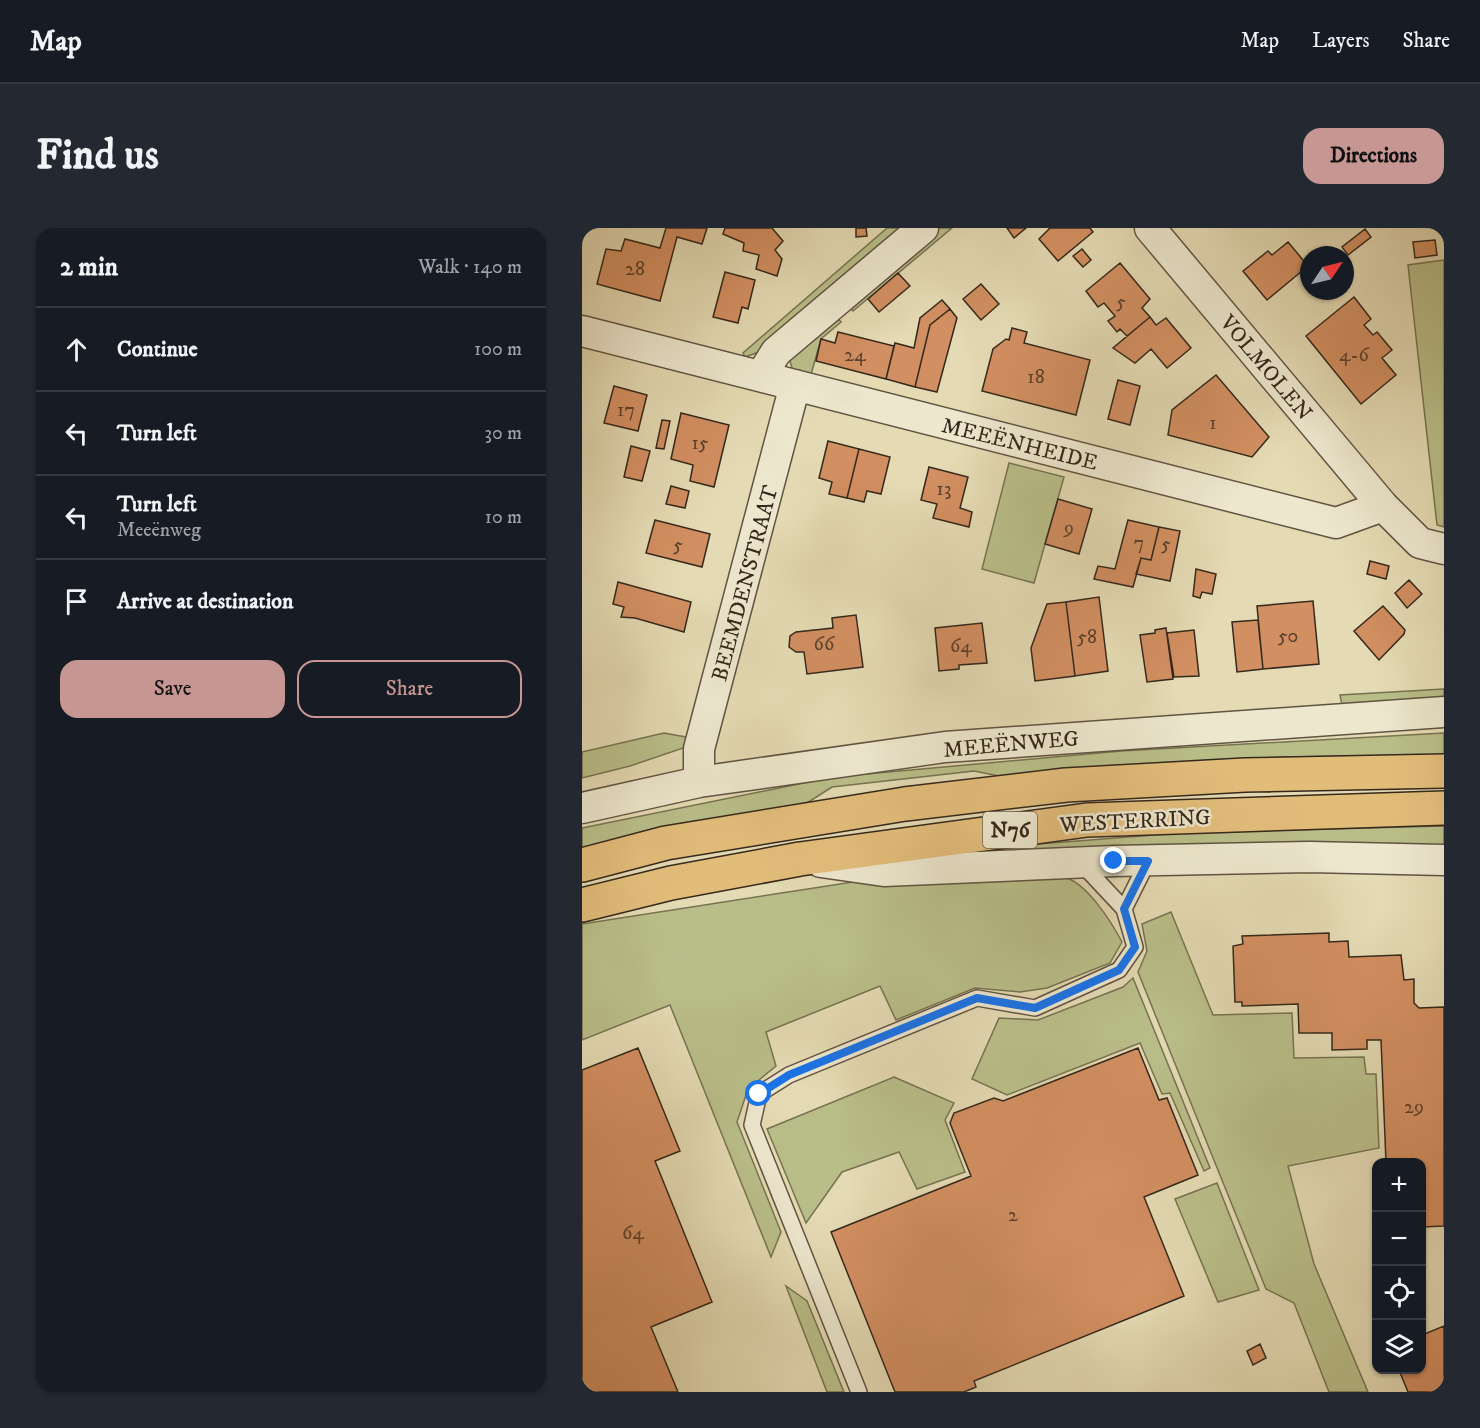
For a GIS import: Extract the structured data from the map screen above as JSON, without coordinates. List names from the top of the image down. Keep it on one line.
{"streets":{"highway":["WESTERRING","N76"],"street":["VOLMOLEN","MEEËNHEIDE","BEEMDENSTRAAT","MEEËNWEG"]},"crossings":[["VOLMOLEN","MEEËNHEIDE"],["MEEËNHEIDE","BEEMDENSTRAAT"],["BEEMDENSTRAAT","MEEËNWEG"]],"house_numbers":["28","5","24","4-6","18","17","1","15","13","9","7","5","5","50","58","66","64","29","2","64"],"north":"top right","page":{"header":"Map","nav":["Map","Layers","Share"],"buttons":["Directions",["Save","Share"]],"title":"Find us","heading":["2 min","Walk · 140 m"],"list":[["Continue","100 m"],["Turn left","30 m"],["Turn left","Meeënweg","10 m"],"Arrive at destination"],"map_buttons":["+","−"]}}
